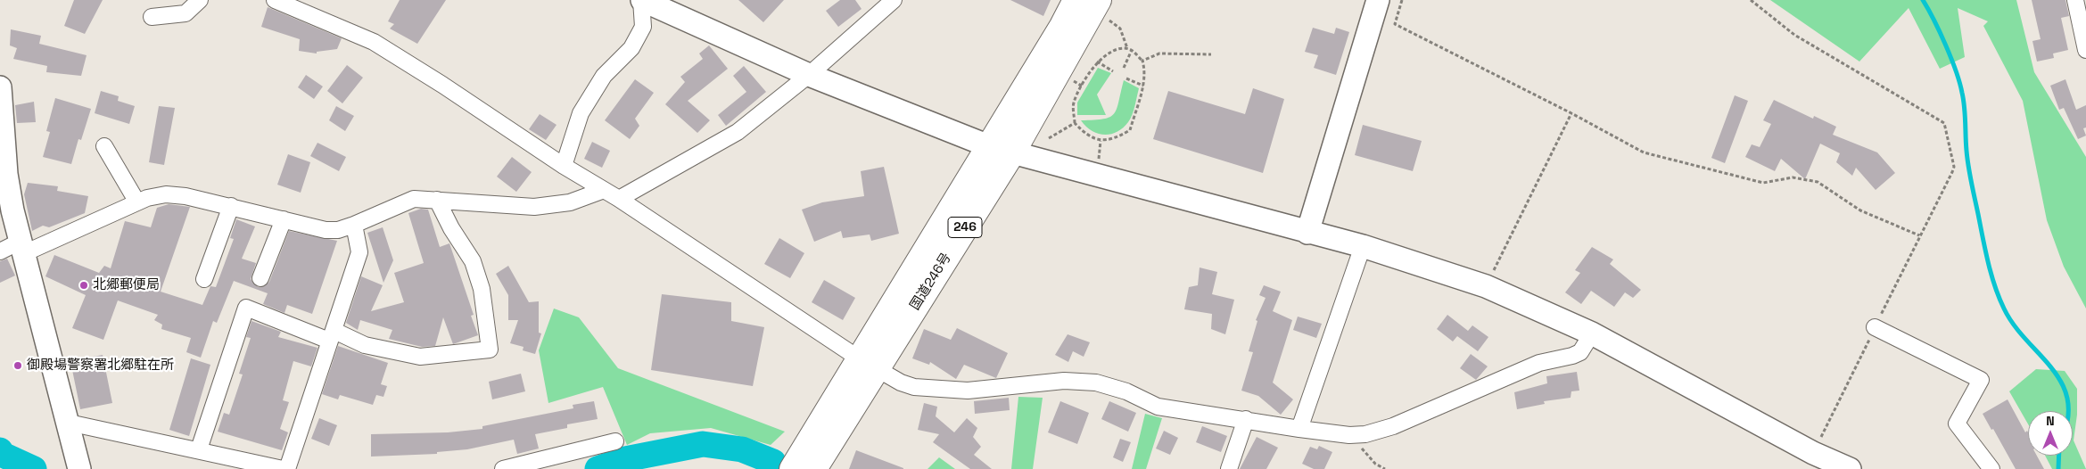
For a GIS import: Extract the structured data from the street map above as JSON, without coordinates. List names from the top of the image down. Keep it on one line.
{"streets":{"highway":["246","国道246号"]},"places":["北郷郵便局","御殿場警察署北郷駐在所"],"north":"top"}
